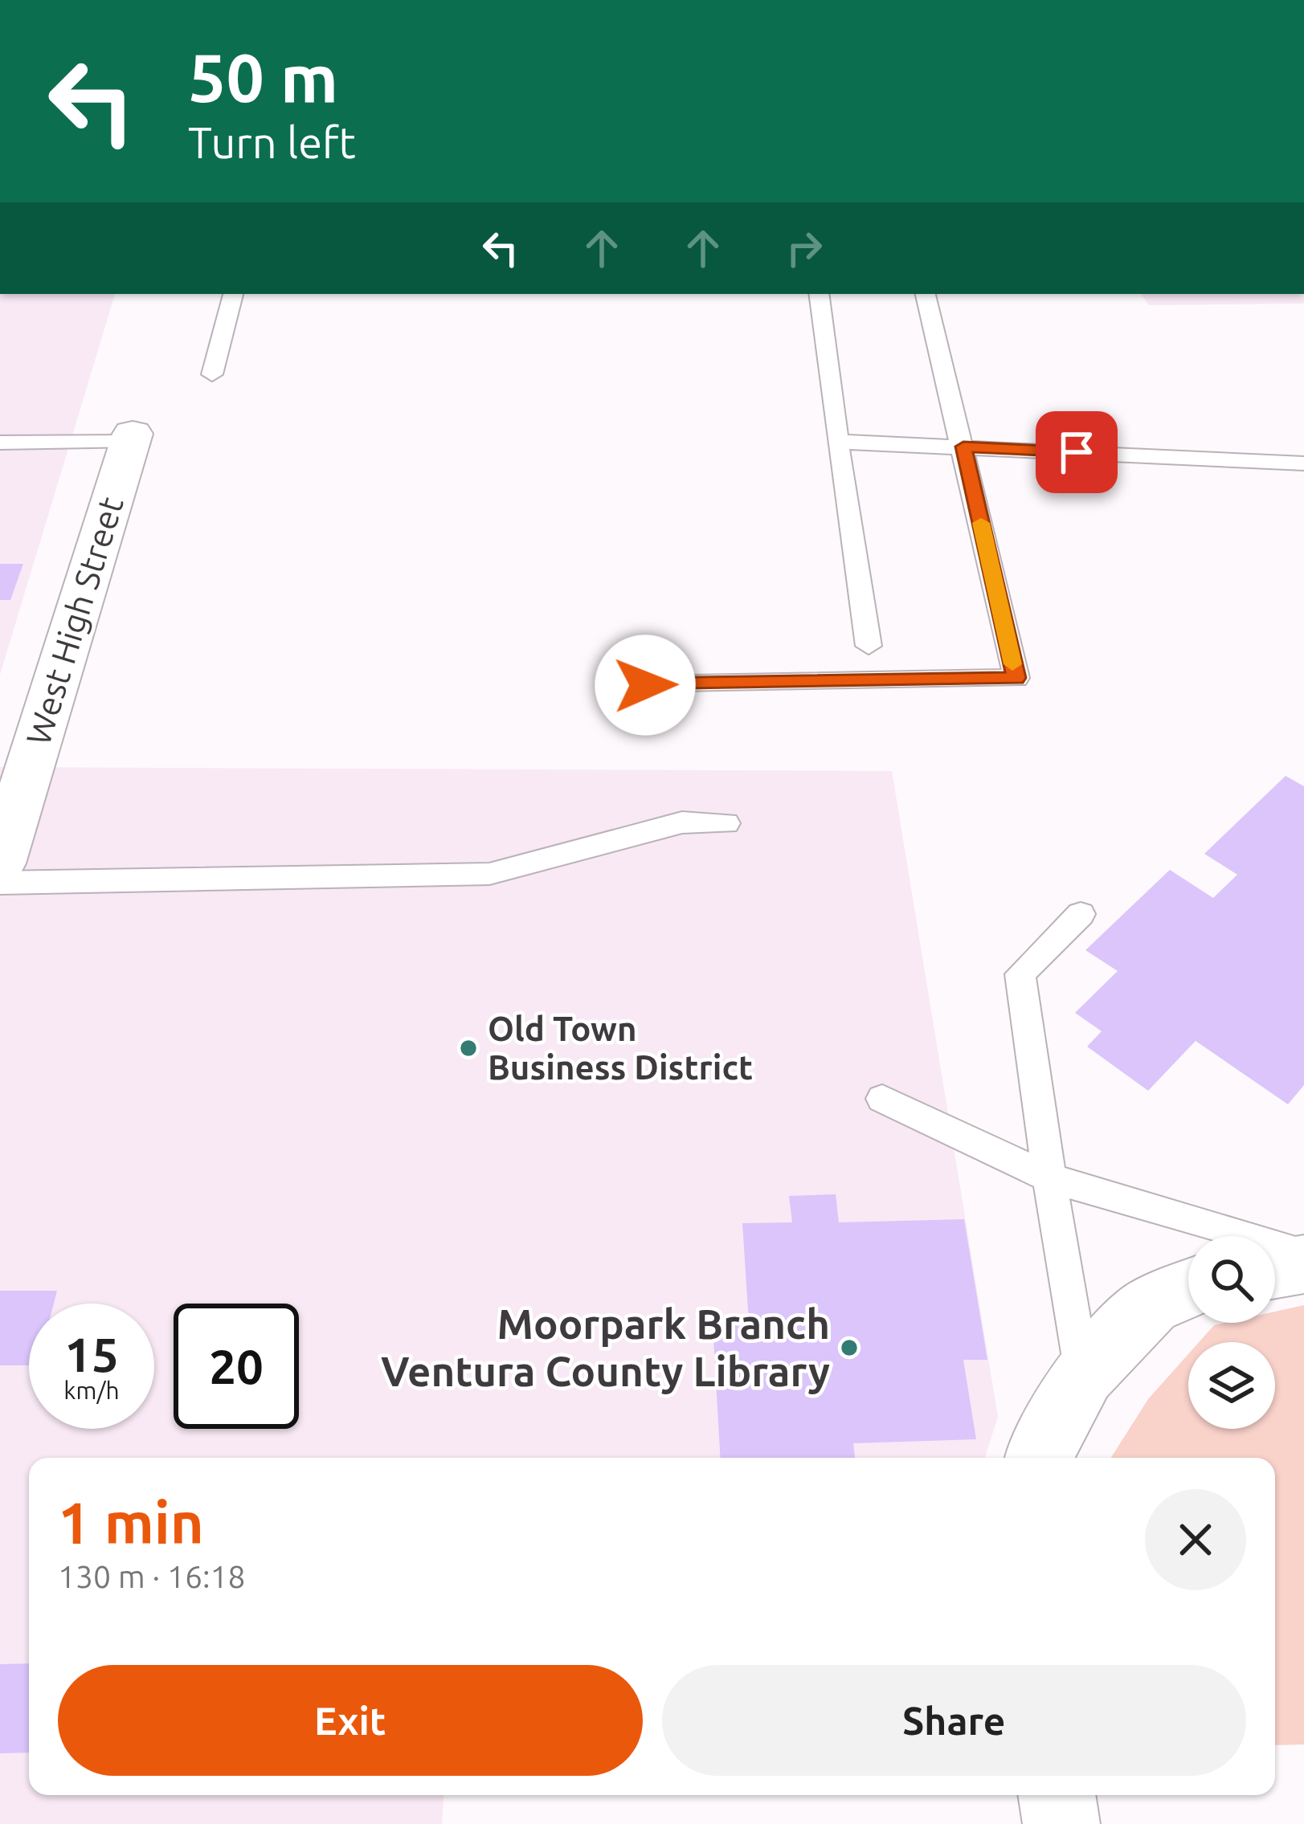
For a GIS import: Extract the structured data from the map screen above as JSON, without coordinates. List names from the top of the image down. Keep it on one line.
{"streets":{"street":["West High Street"]},"places":["Old Town Business District","Moorpark Branch Ventura County Library"],"page":{"turn":["50 m","Turn left"],"speed":"15 km/h","limit":"20","heading":["1 min","130 m · 16:18"],"buttons":["Exit","Share"]}}
